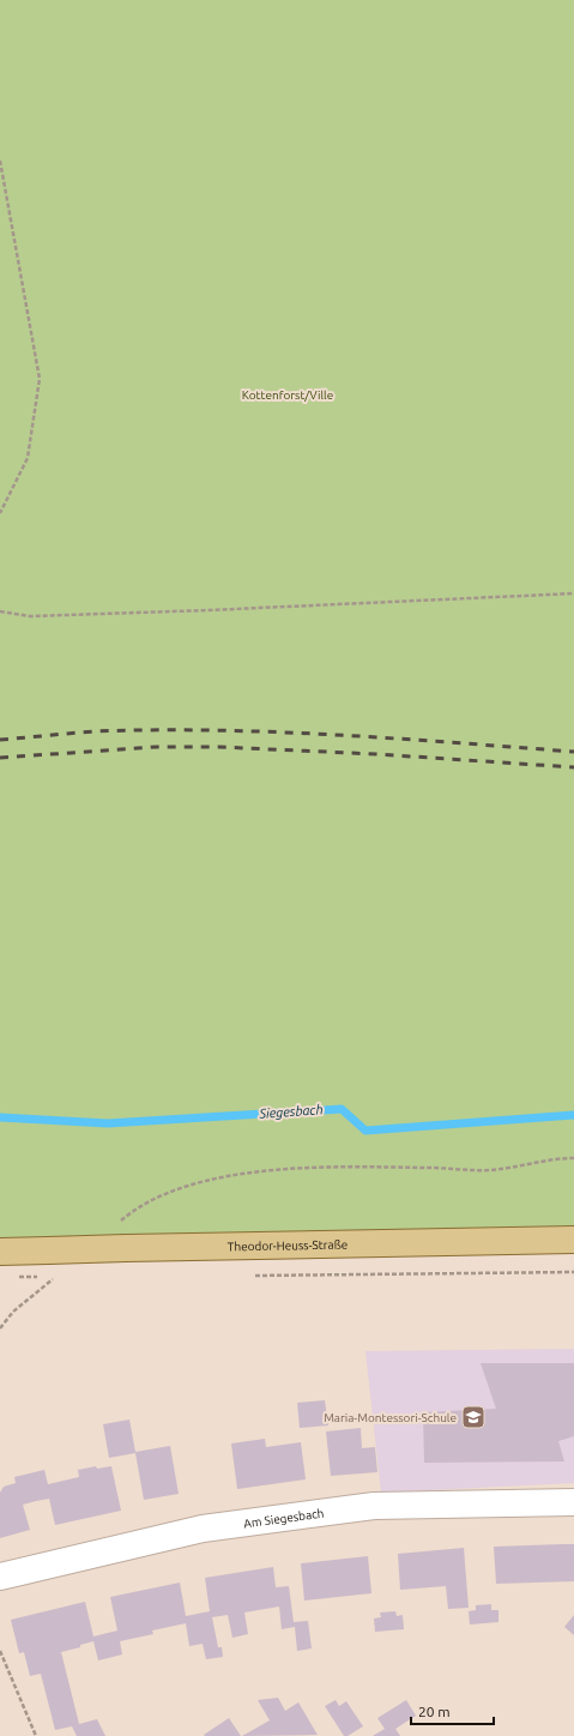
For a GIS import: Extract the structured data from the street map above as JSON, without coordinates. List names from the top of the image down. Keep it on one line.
{"streets":{"main road":["Theodor-Heuss-Straße"],"street":["Am Siegesbach"]},"water":["Siegesbach"],"parks":["Kottenforst/Ville"],"places":{"school or university":["Maria-Montessori-Schule"]},"scale_bar":"20 m"}
